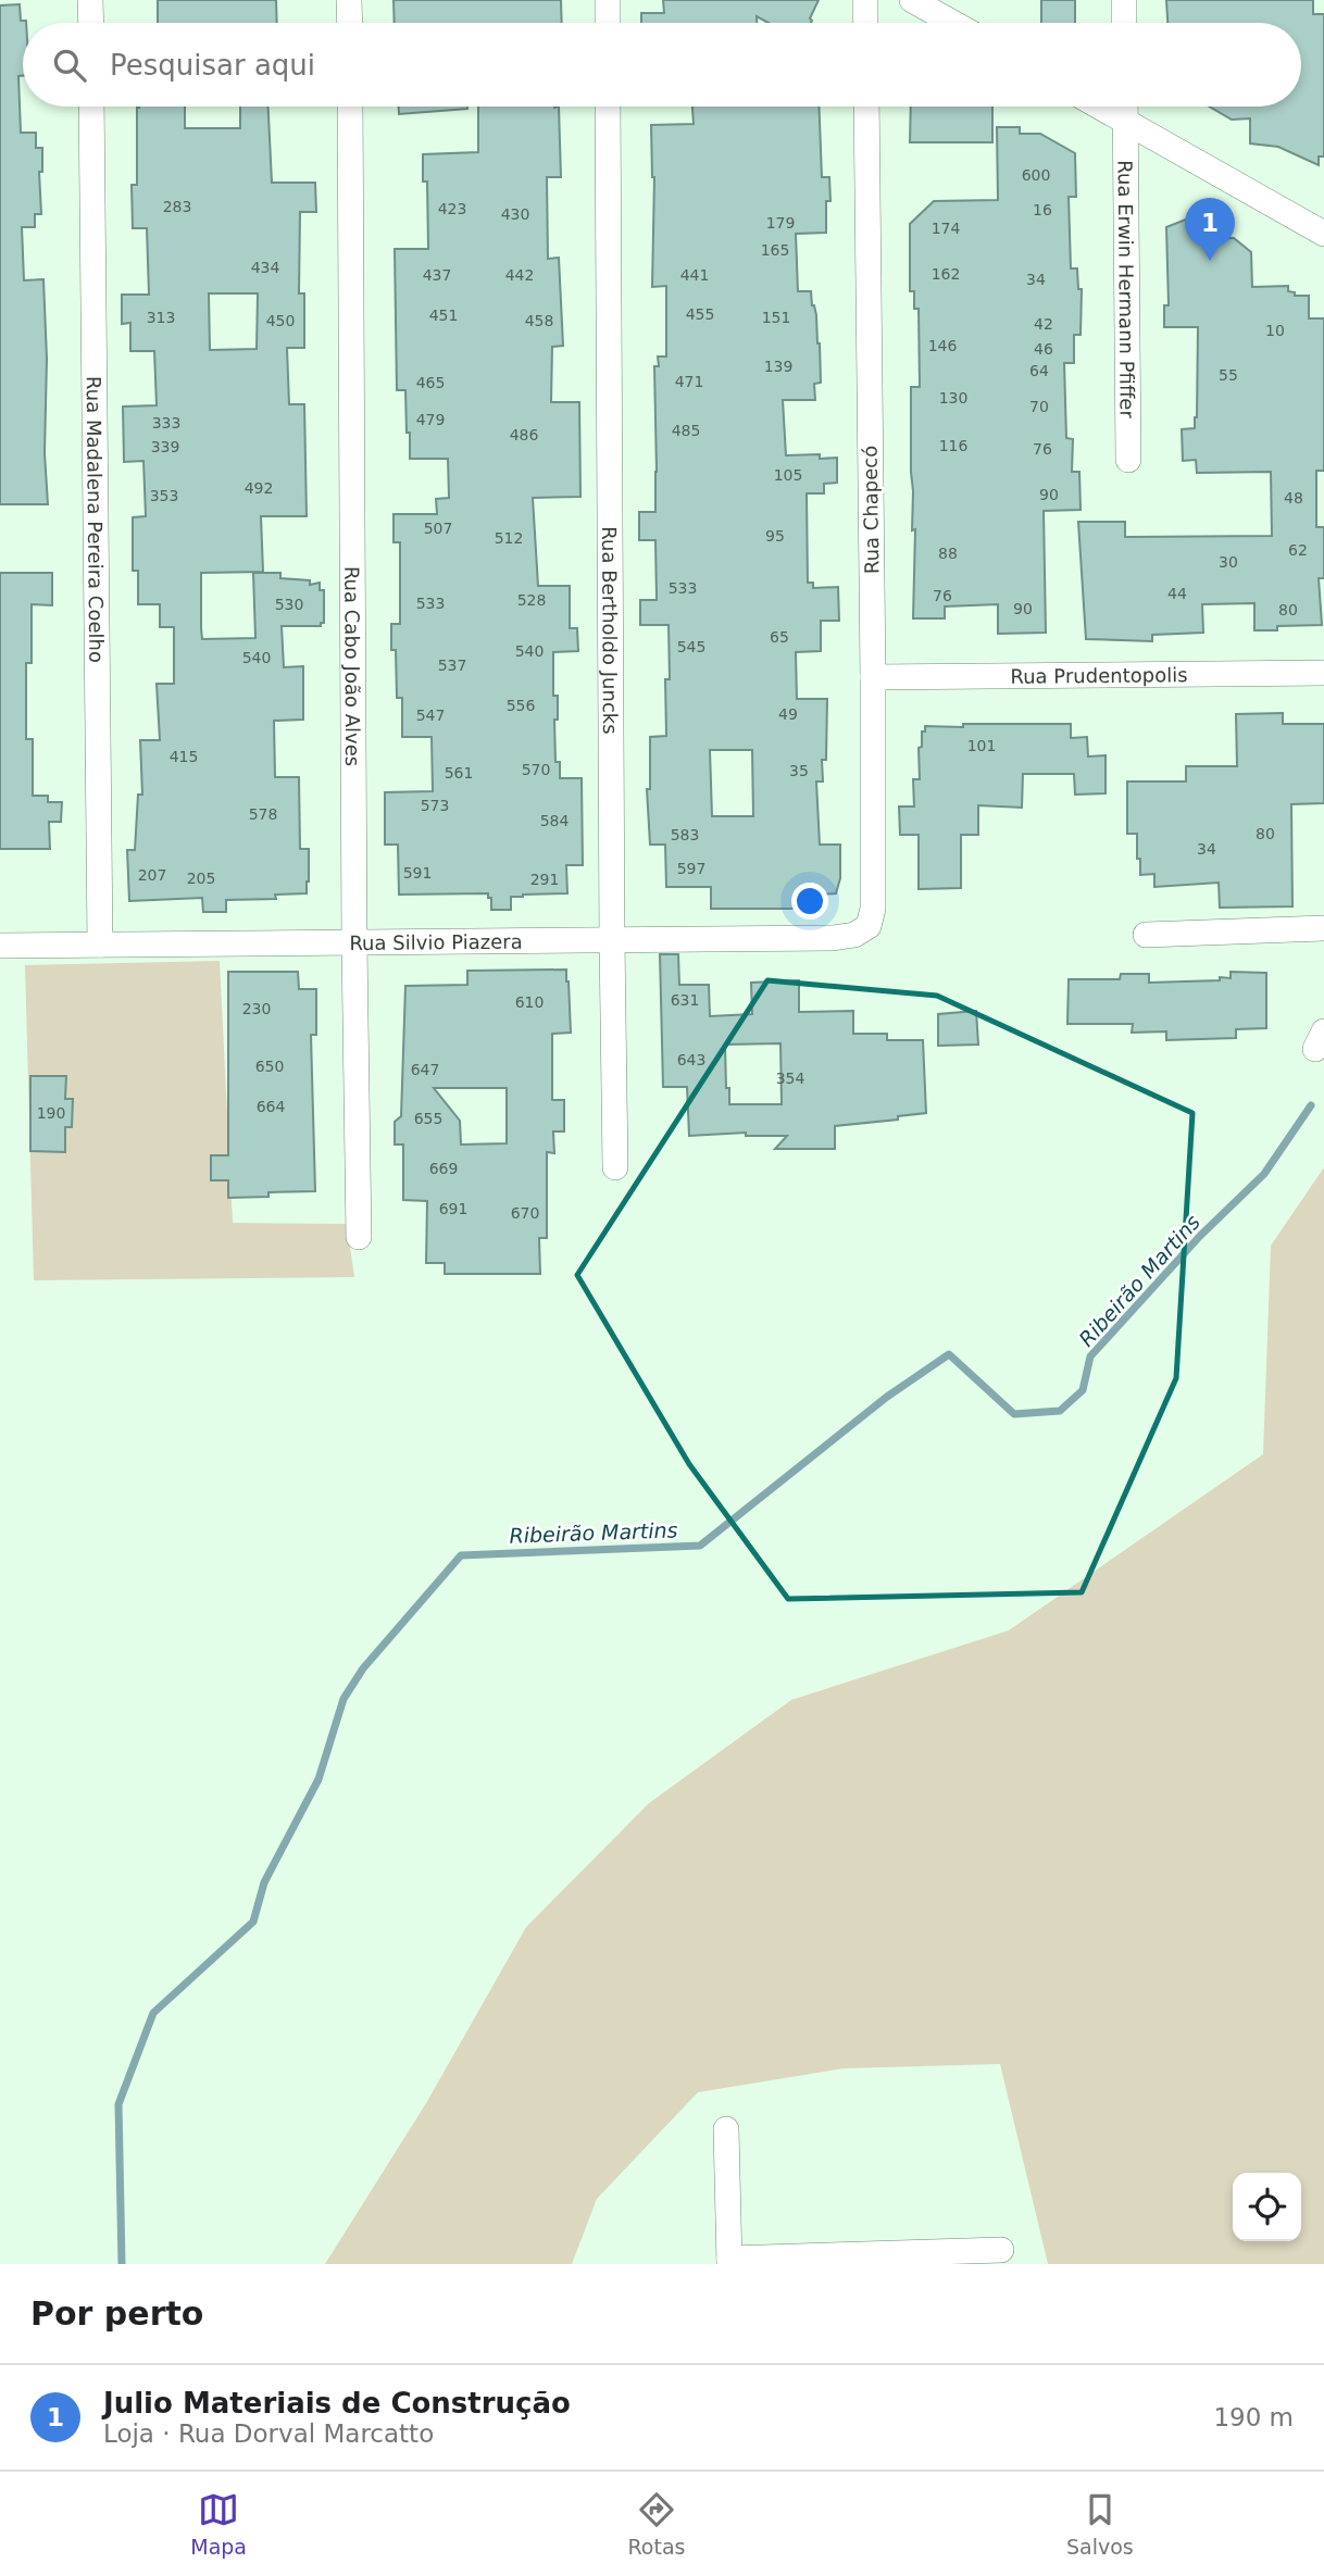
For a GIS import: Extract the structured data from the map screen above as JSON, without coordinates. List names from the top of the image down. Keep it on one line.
{"streets":{"street":["Rua Erwin Hermann Pfiffer","Rua Chapecó","Rua Madalena Pereira Coelho","Rua Bertholdo Juncks","Rua Cabo João Alves","Rua Prudentopolis","Rua Silvio Piazera"]},"crossings":[["Rua Chapecó","Rua Prudentopolis"],["Rua Chapecó","Rua Silvio Piazera"],["Rua Madalena Pereira Coelho","Rua Silvio Piazera"],["Rua Bertholdo Juncks","Rua Silvio Piazera"],["Rua Cabo João Alves","Rua Silvio Piazera"]],"water":["Ribeirão Martins"],"house_numbers":["600","283","423","16","430","179","174","165","434","162","437","442","441","34","455","451","313","151","450","458","42","10","146","46","139","64","55","471","465","130","70","479","333","485","486","116","339","76","105","492","90","353","48","507","95","512","62","88","30","533","44","76","528","533","530","90","80","65","545","540","540","537","556","49","547","101","415","570","35","561","573","578","584","80","583","34","597","591","207","205","291","631","610","230","643","650","647","354","664","190","655","669","691","670"],"page":{"search":"Pesquisar aqui","pins":"1","heading":"Por perto","list":[{"mark":"1","name":"Julio Materiais de Construção","note":"Loja · Rua Dorval Marcatto","value":"190 m"}],"nav":["Mapa","Rotas","Salvos"]}}
